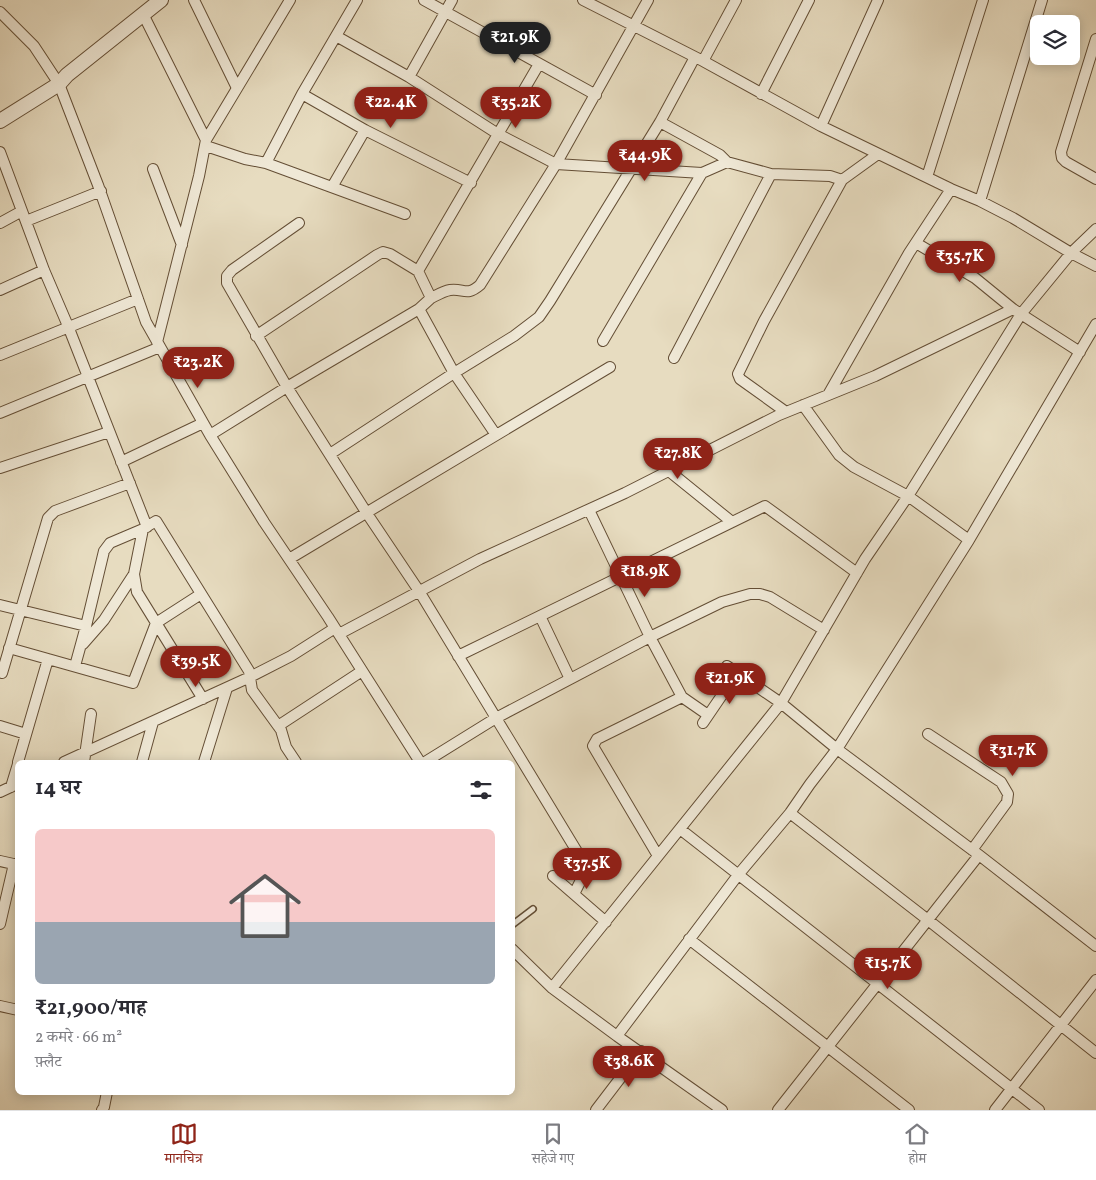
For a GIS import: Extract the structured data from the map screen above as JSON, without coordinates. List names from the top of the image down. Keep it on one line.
{"page":{"price":["₹21.9K","₹22.4K","₹35.2K","₹44.9K","₹35.7K","₹23.2K","₹27.8K","₹18.9K","₹39.5K","₹21.9K","₹31.7K","₹37.5K","₹15.7K","₹38.6K"],"heading":"14 घर","list":[{"name":"₹21,900/माह","note":"2 कमरे · 66 m² · फ़्लैट"}],"tabs":["मानचित्र","सहेजे गए","होम"]}}
